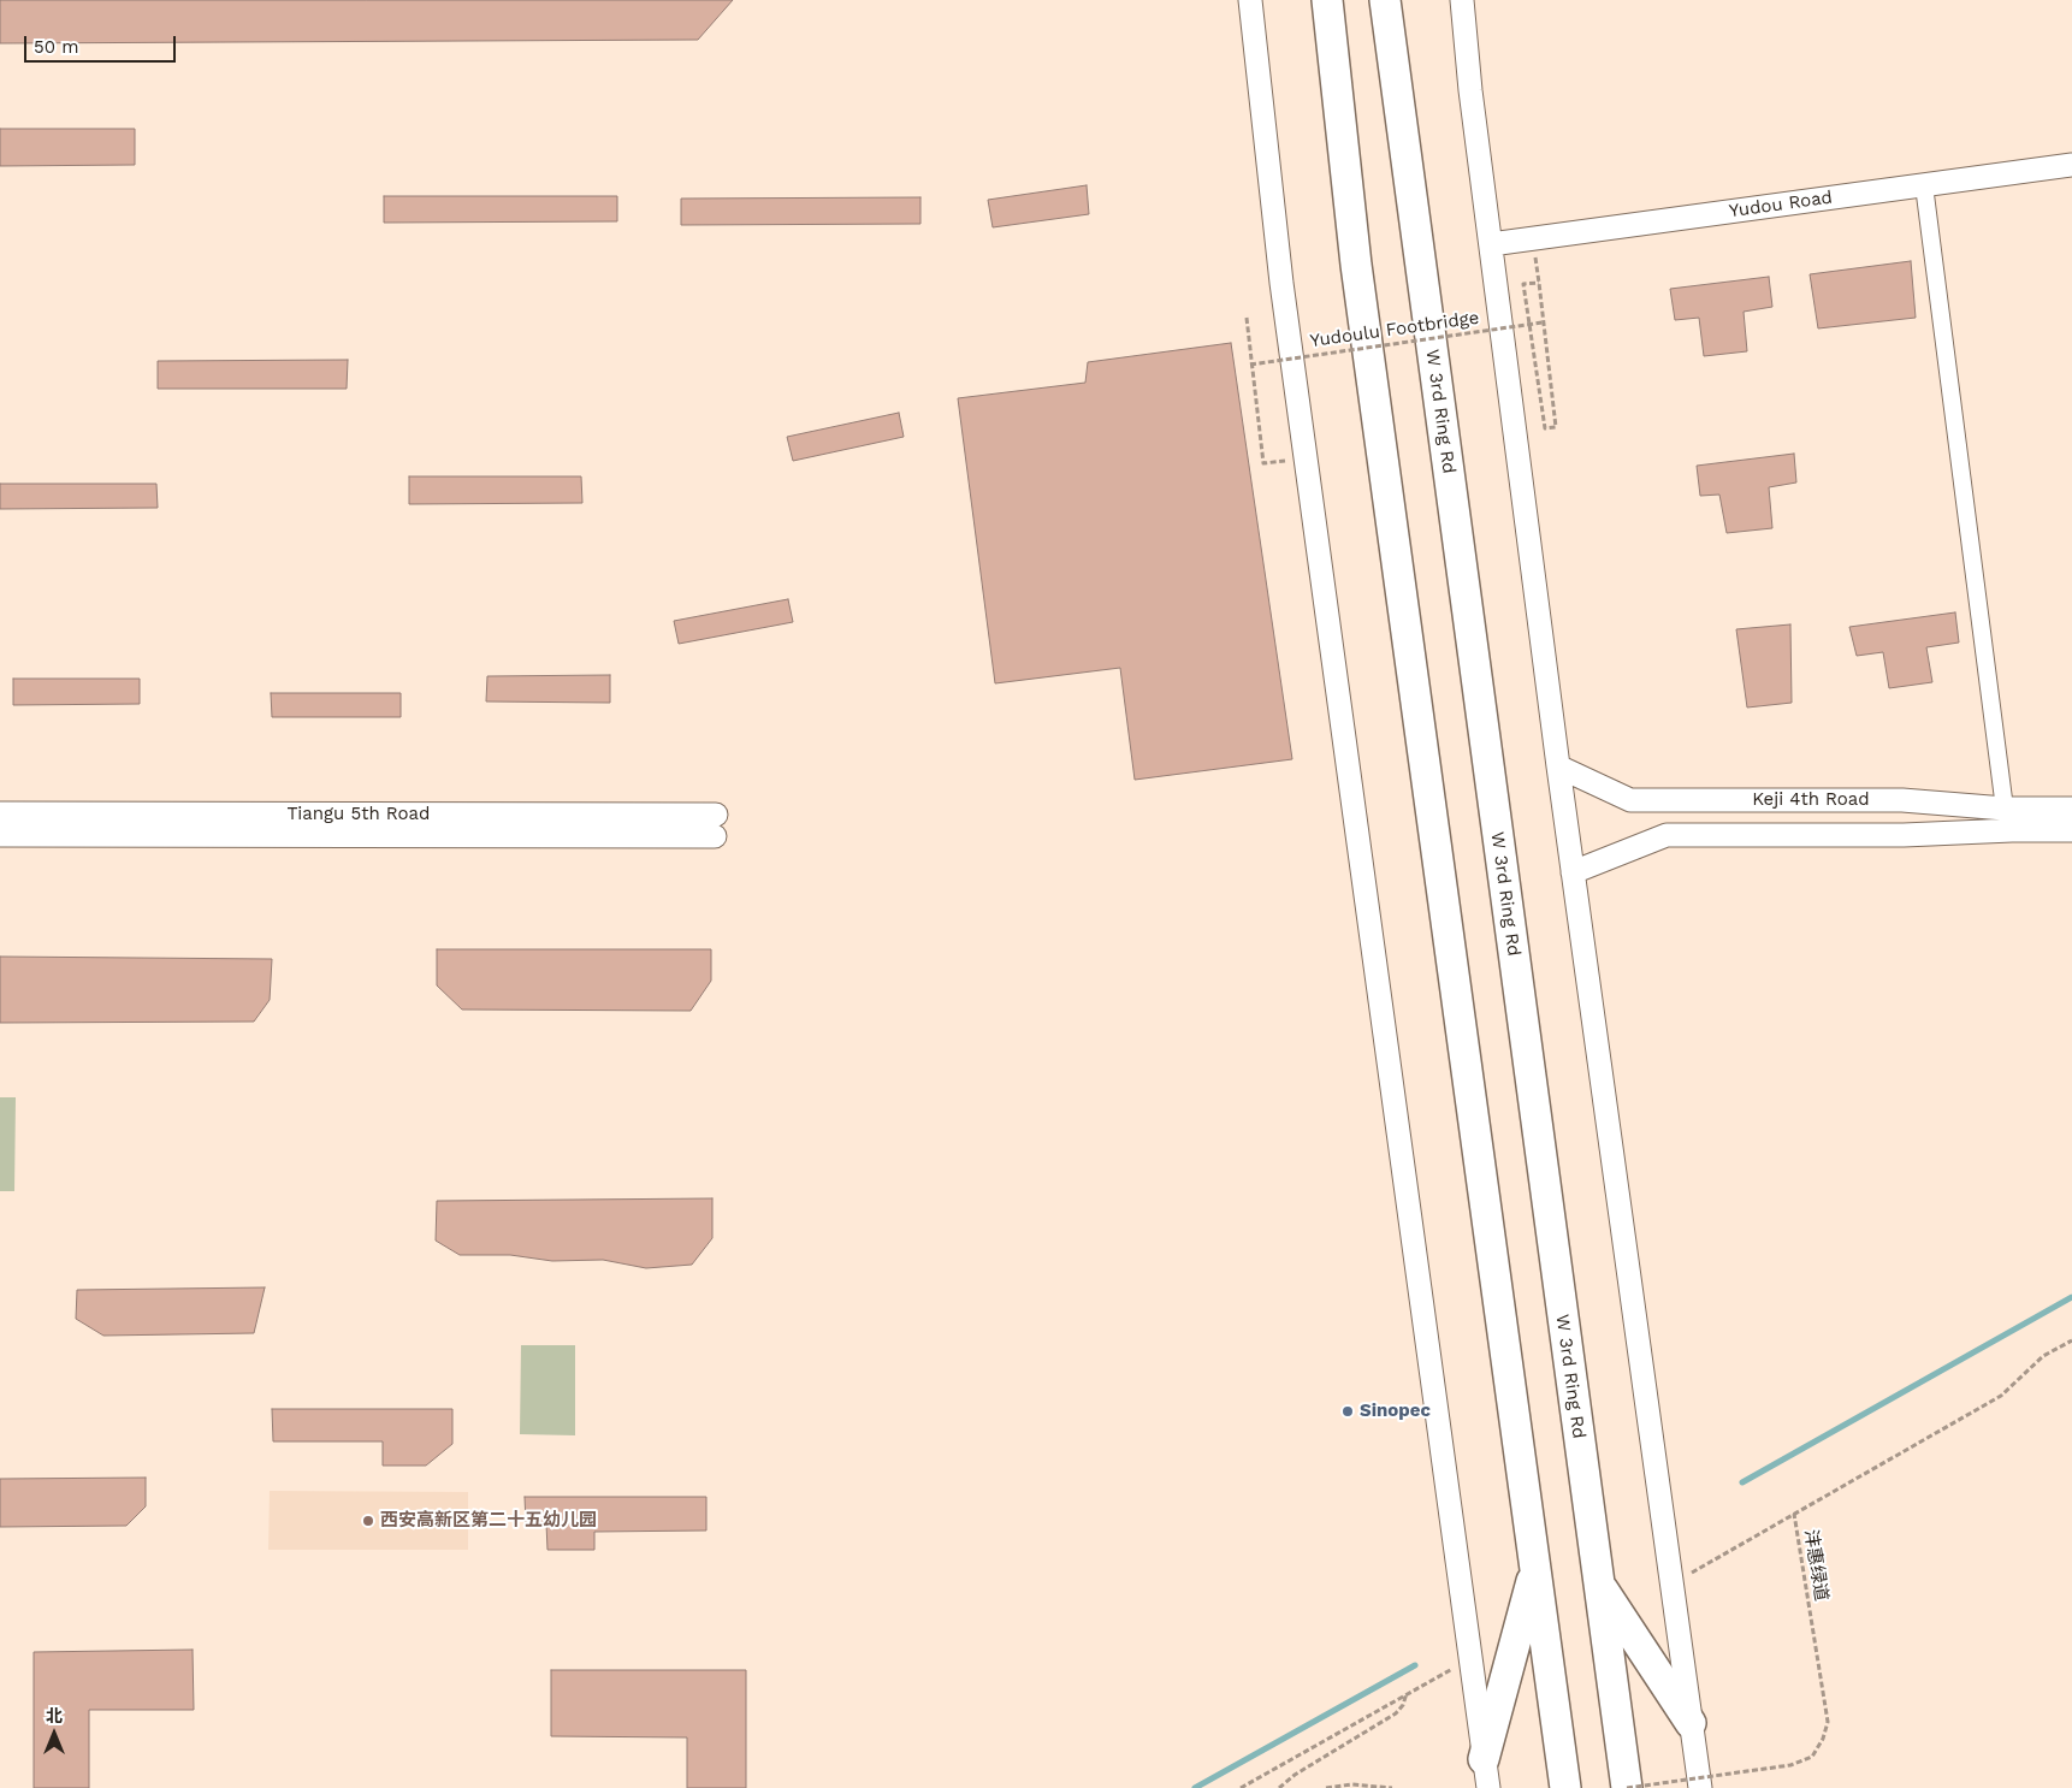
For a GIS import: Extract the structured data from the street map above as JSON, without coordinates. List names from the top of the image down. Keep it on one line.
{"streets":{"highway":["W 3rd Ring Rd"],"main road":["Yudou Road","Keji 4th Road","Tiangu 5th Road"],"path":["Yudoulu Footbridge","沣惠绿道"]},"crossings":[["W 3rd Ring Rd","沣惠绿道"]],"places":["Sinopec","西安高新区第二十五幼儿园"],"scale_bar":"50 m","north":"top"}
